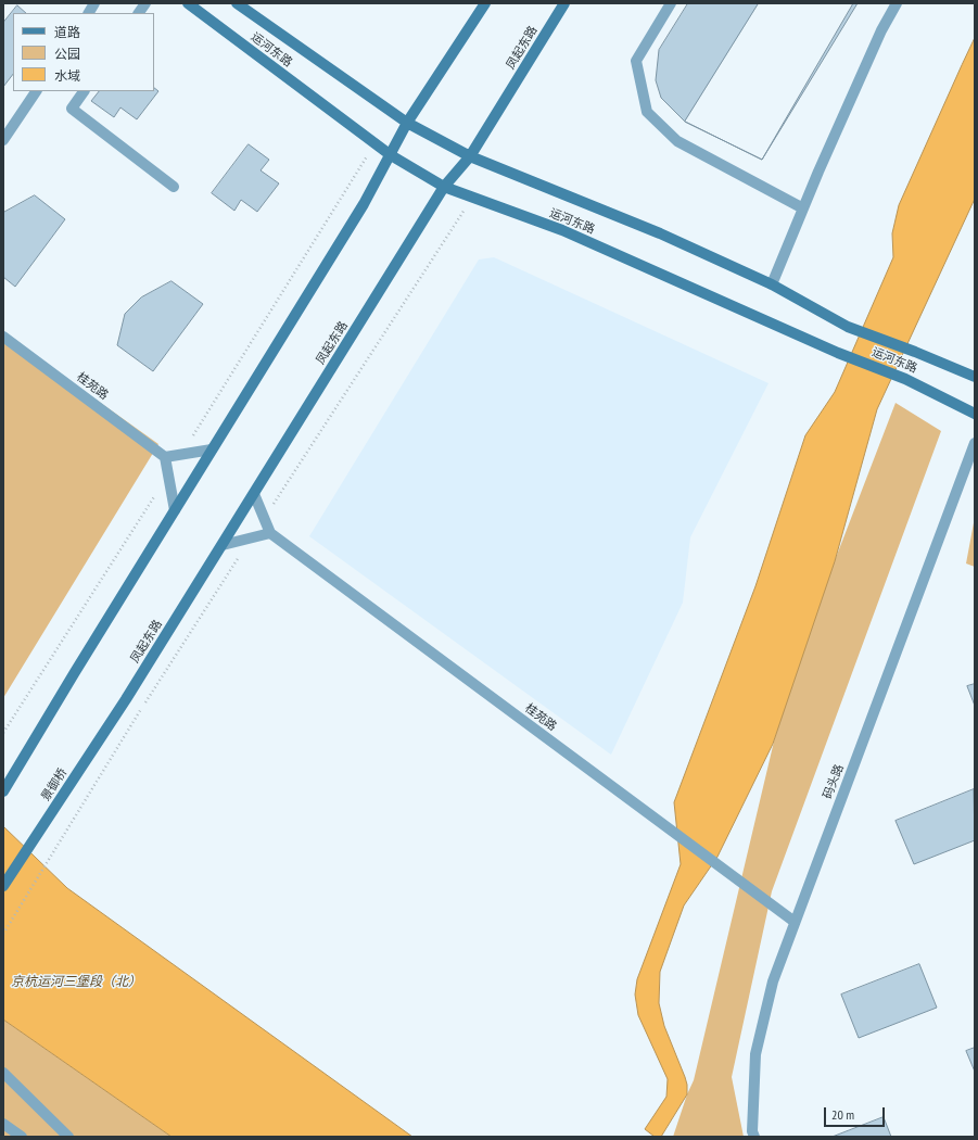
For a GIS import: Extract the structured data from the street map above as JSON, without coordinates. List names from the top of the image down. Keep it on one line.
{"streets":{"main road":["凤起东路","运河东路","景御桥"],"street":["桂苑路","码头路"]},"crossings":[["凤起东路","运河东路"],["凤起东路","景御桥"],["桂苑路","码头路"]],"water":["京杭运河三堡段（北）"],"legend":["道路","公园","水域"],"scale_bar":"20 m"}
